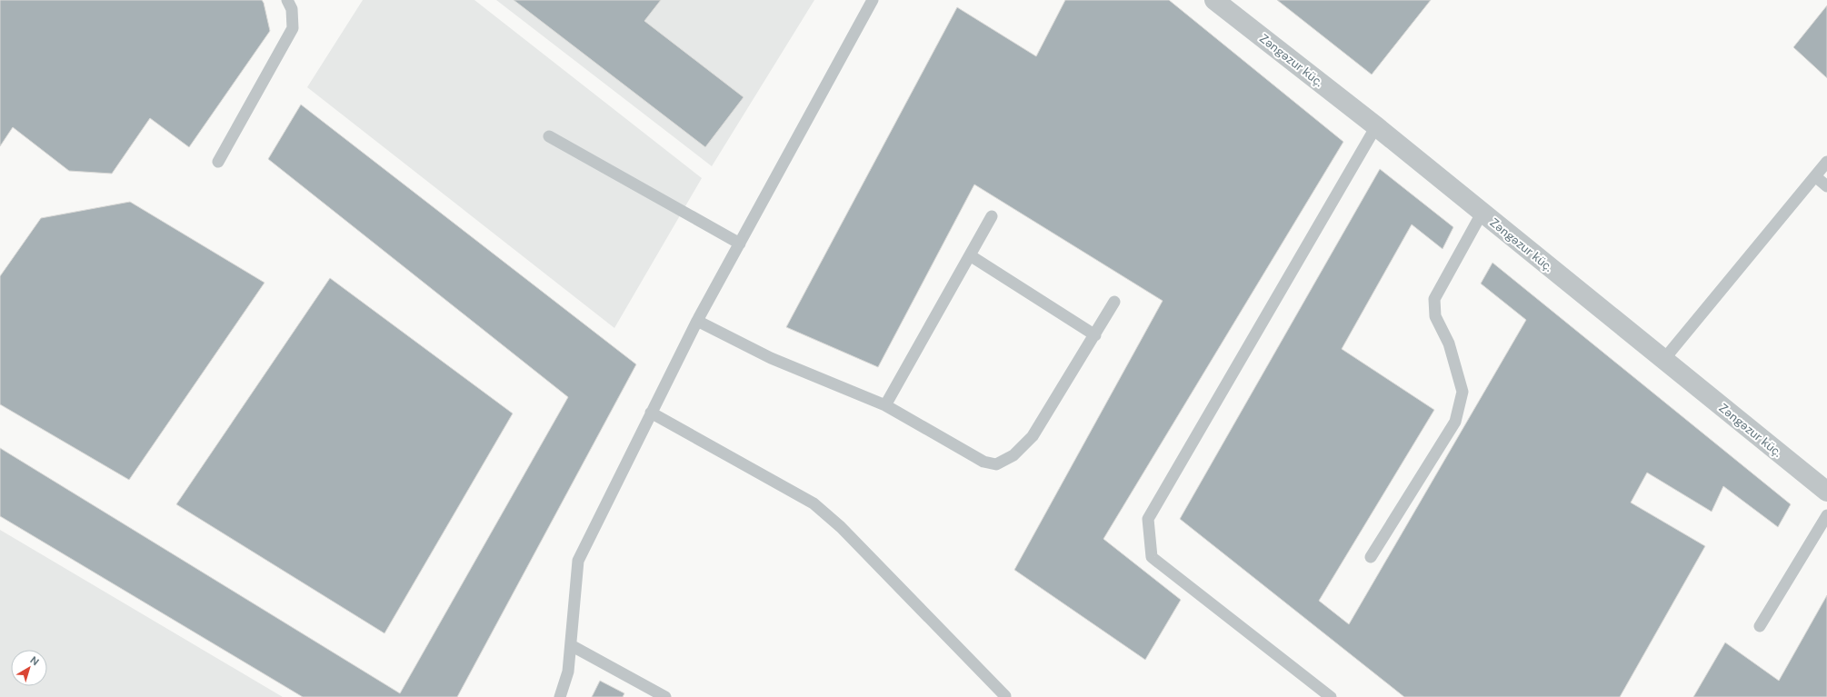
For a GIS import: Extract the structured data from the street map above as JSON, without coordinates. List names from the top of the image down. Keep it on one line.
{"streets":{"street":["Zəngəzur küç."]},"north":"top right"}
